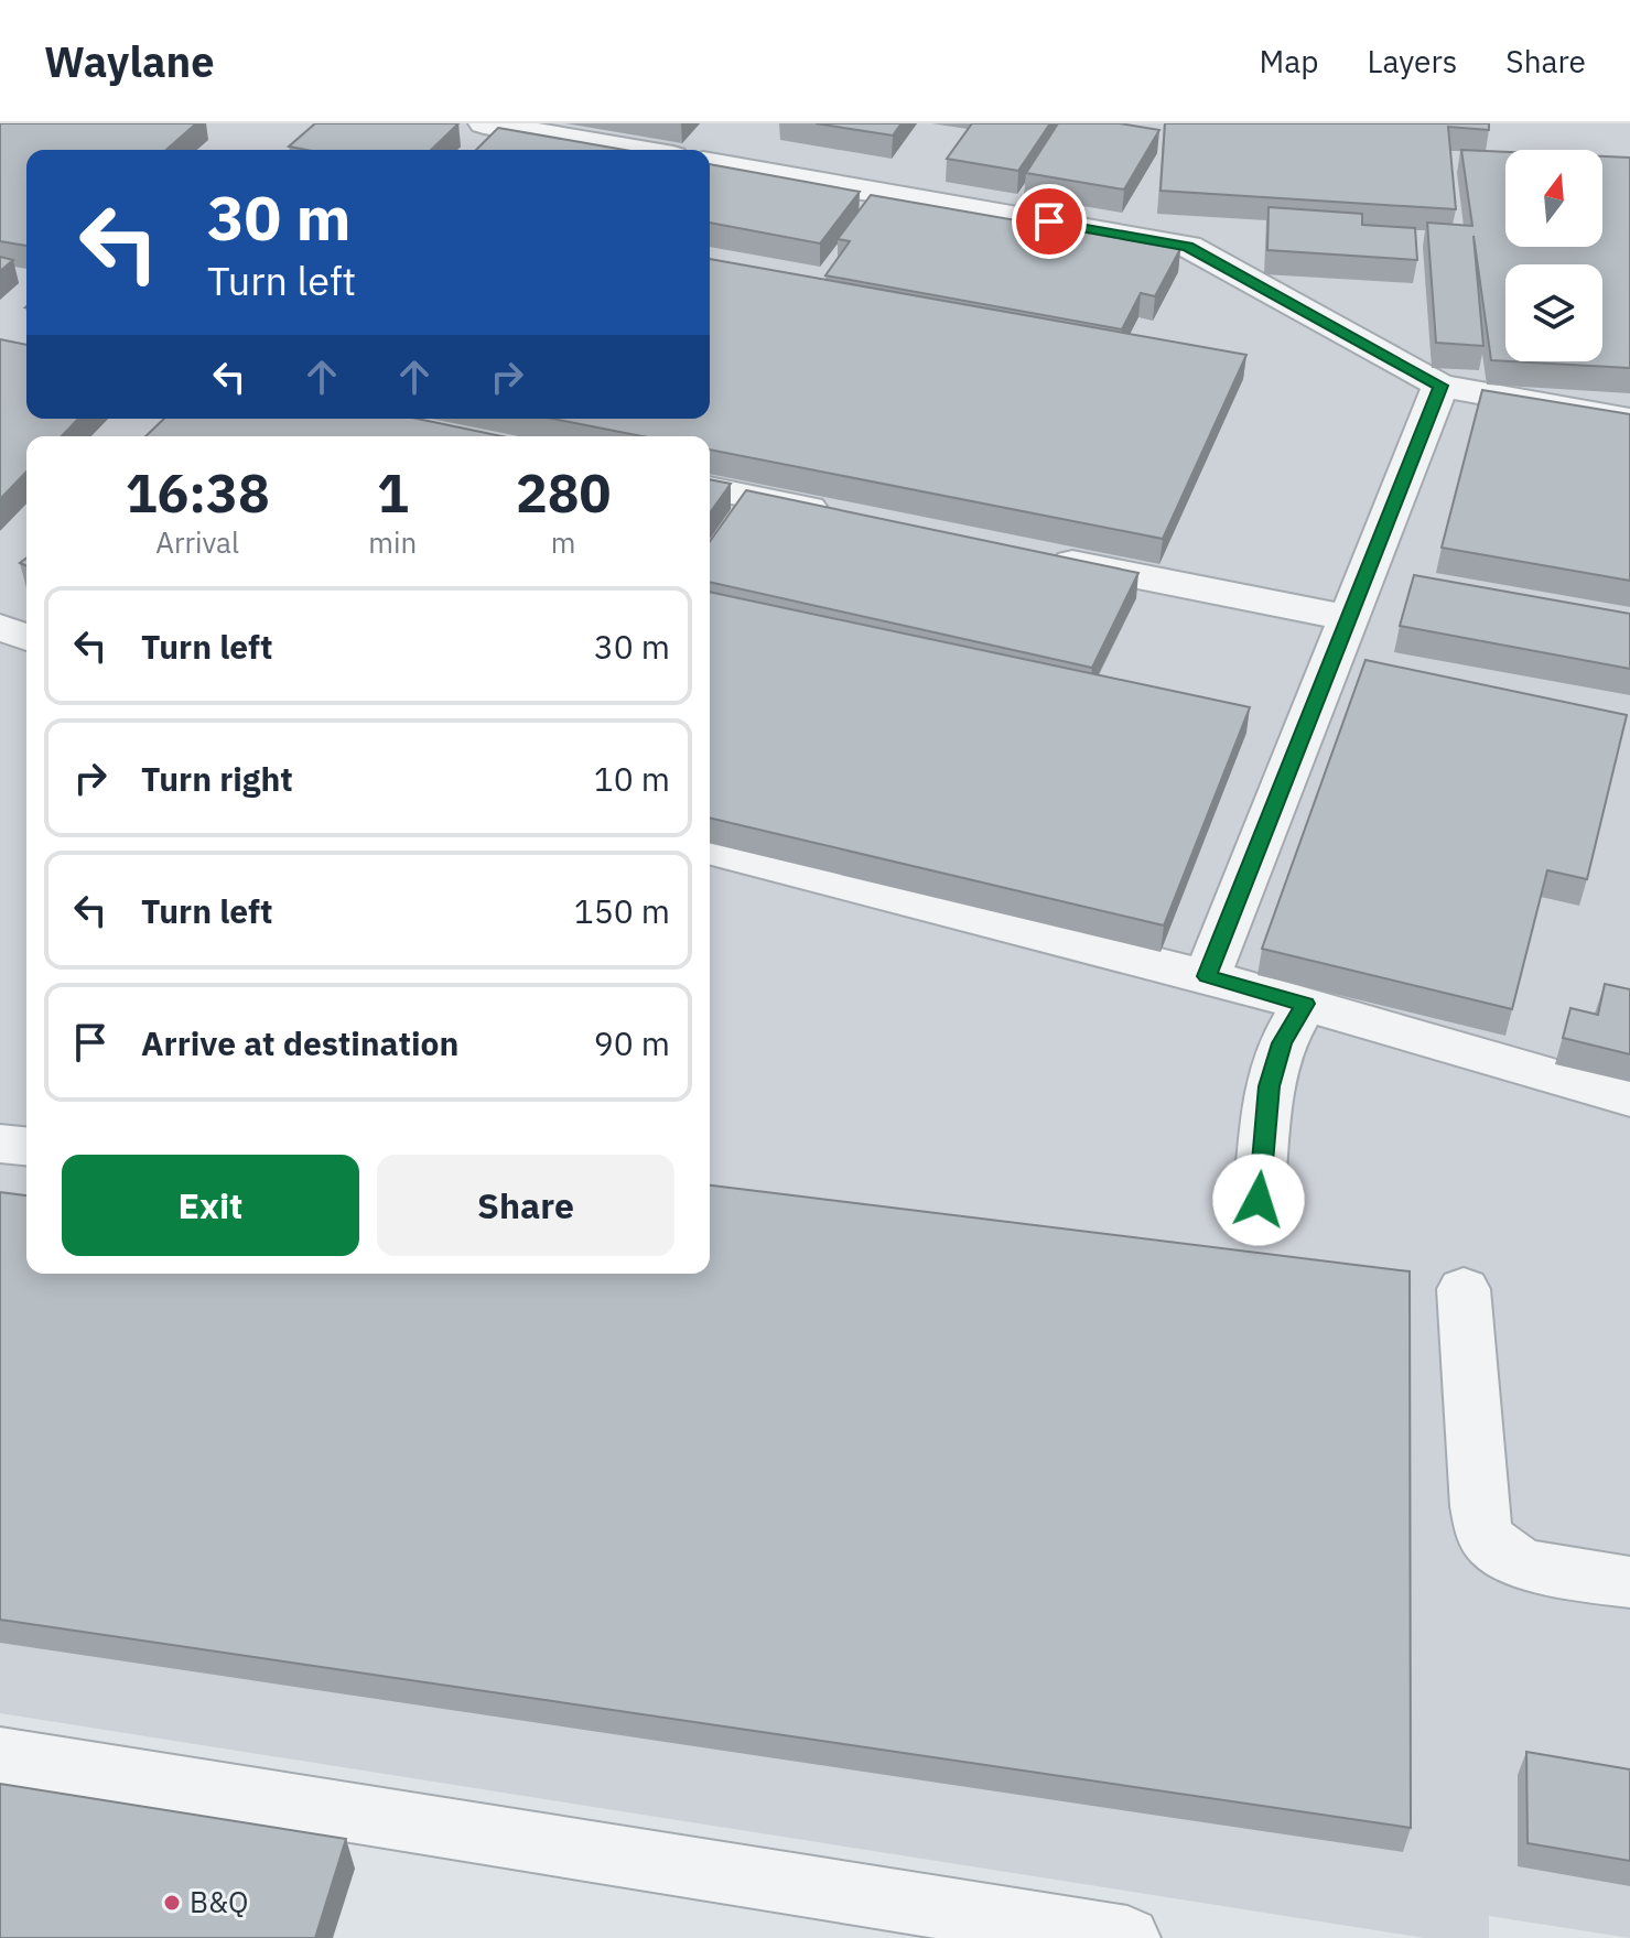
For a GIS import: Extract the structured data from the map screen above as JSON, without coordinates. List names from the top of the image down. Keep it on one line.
{"places":["B&Q"],"north":"top","page":{"header":"Waylane","nav":["Map","Layers","Share"],"turn":["30 m","Turn left"],"eta":["16:38","Arrival","1","min","280","m"],"list":[{"name":"Turn left","value":"30 m"},{"name":"Turn right","value":"10 m"},{"name":"Turn left","value":"150 m"},{"name":"Arrive at destination","value":"90 m"}],"buttons":["Exit","Share"]}}
